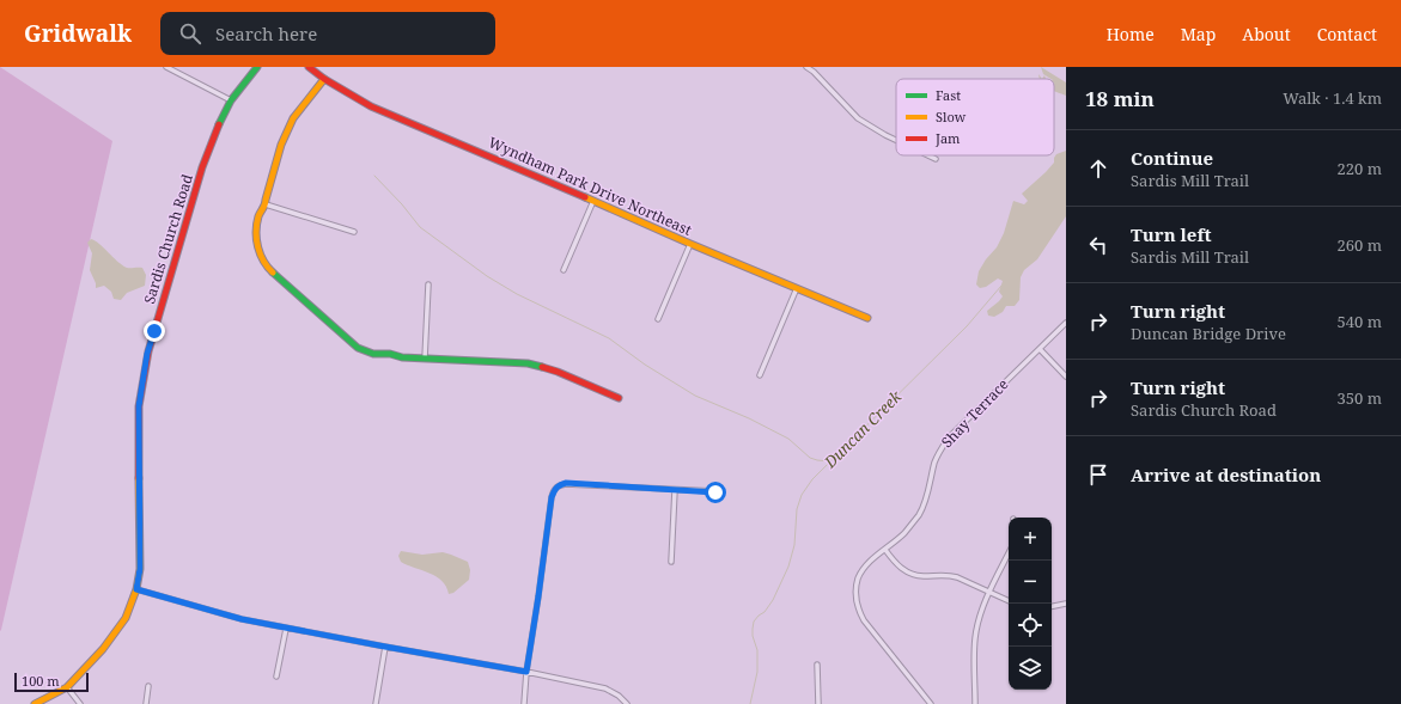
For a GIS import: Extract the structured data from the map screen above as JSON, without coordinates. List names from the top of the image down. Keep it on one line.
{"streets":{"street":["Wyndham Park Drive Northeast","Sardis Church Road","Shay Terrace"]},"water":["Duncan Creek"],"legend":["Fast","Slow","Jam"],"scale_bar":"100 m","page":{"header":"Gridwalk","search":"Search here","nav":["Home","Map","About","Contact"],"heading":["18 min","Walk · 1.4 km"],"list":[["Continue","Sardis Mill Trail","220 m"],["Turn left","Sardis Mill Trail","260 m"],["Turn right","Duncan Bridge Drive","540 m"],["Turn right","Sardis Church Road","350 m"],"Arrive at destination"],"map_buttons":["+","−"],"scale":"100 m"}}
